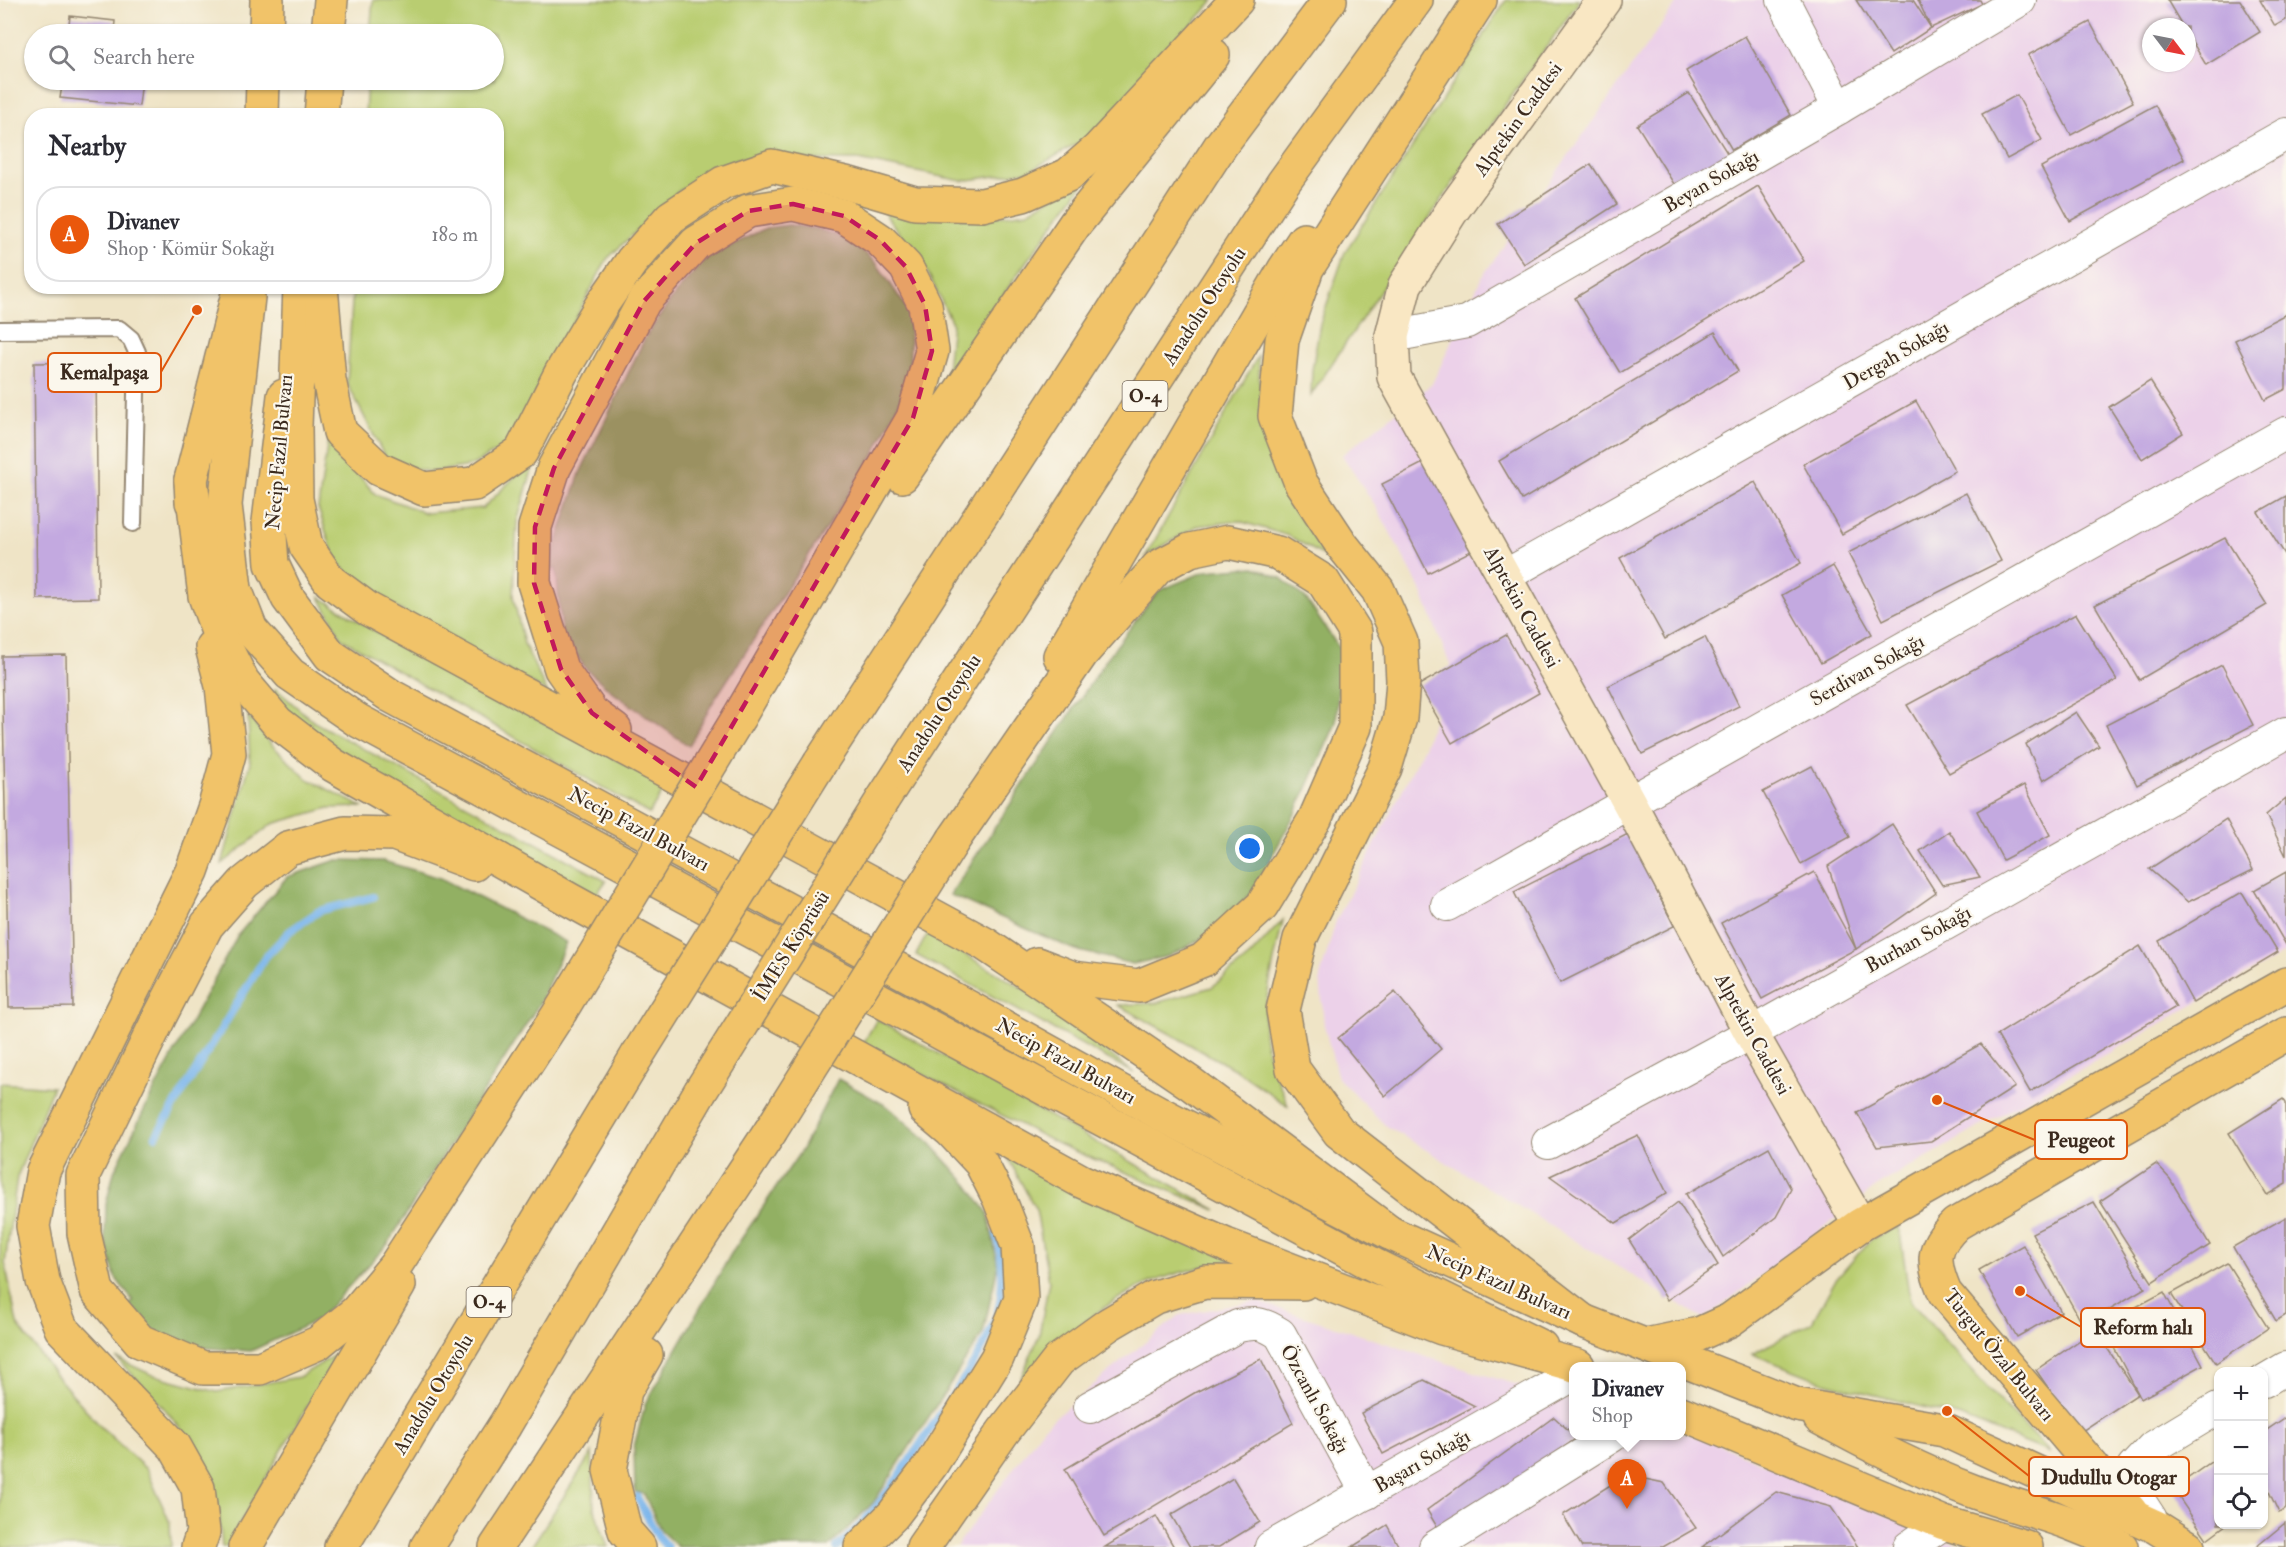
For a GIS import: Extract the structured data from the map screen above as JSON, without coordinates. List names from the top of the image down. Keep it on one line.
{"streets":{"main road":["Alptekin Caddesi","Anadolu Otoyolu","O-4","Necip Fazıl Bulvarı","İMES Köprüsü","Turgut Özal Bulvarı"],"street":["Beyan Sokağı","Dergah Sokağı","Serdivan Sokağı","Burhan Sokağı","Özcanlı Sokağı","Başarı Sokağı"]},"crossings":[["Alptekin Caddesi","Beyan Sokağı"],["Alptekin Caddesi","Dergah Sokağı"],["Alptekin Caddesi","Serdivan Sokağı"],["Alptekin Caddesi","Burhan Sokağı"],["Anadolu Otoyolu","İMES Köprüsü"],["Necip Fazıl Bulvarı","Turgut Özal Bulvarı"],["Özcanlı Sokağı","Başarı Sokağı"]],"places":["Kemalpaşa","Peugeot","Reform halı","Dudullu Otogar"],"north":"bottom right","page":{"search":"Search here","heading":"Nearby","list":[{"mark":"A","name":"Divanev","note":"Shop · Kömür Sokağı","value":"180 m"}],"popup":["Divanev","Shop"],"map_buttons":["+","−"],"pins":"A"}}
